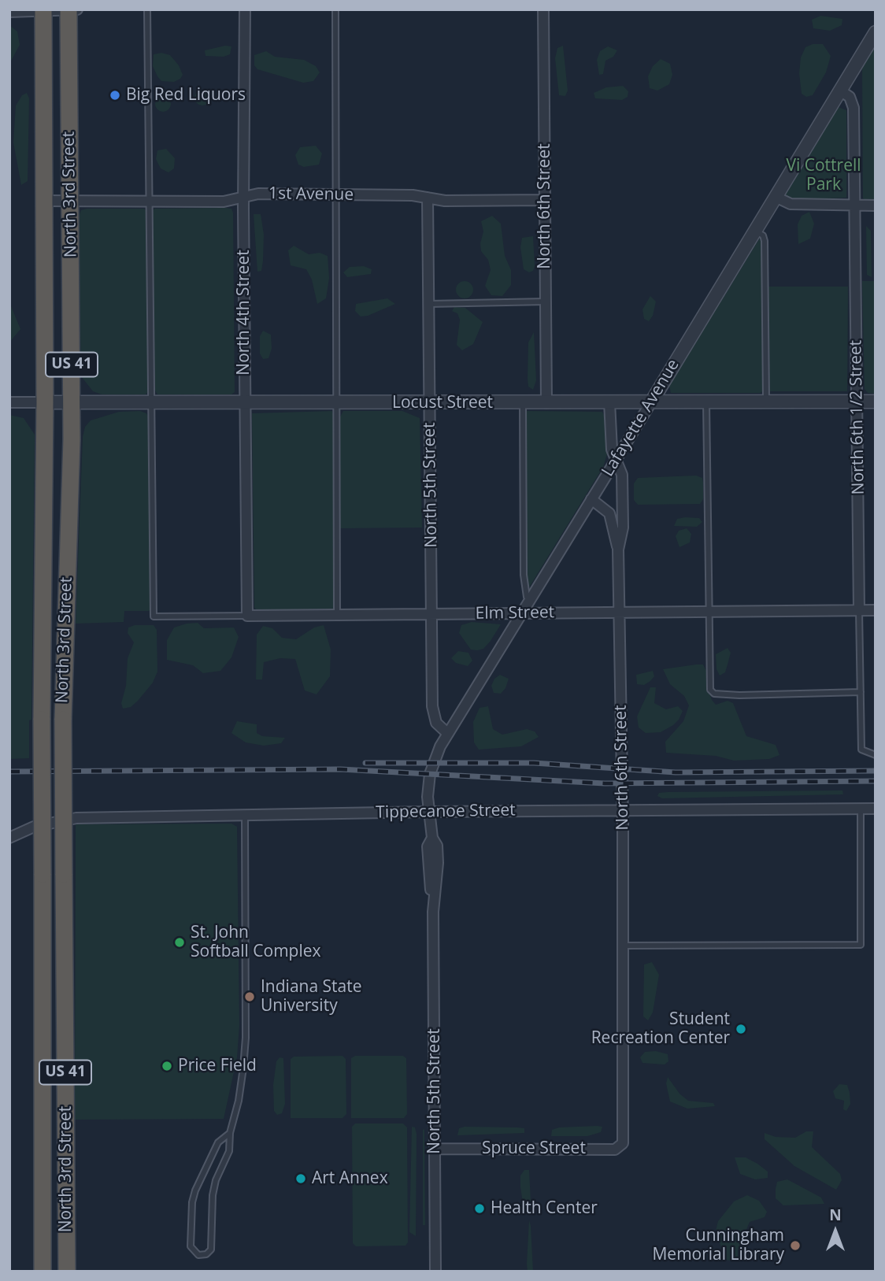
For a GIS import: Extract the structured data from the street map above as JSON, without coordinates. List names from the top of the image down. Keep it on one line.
{"streets":{"highway":["North 3rd Street","US 41"],"street":["1st Avenue","North 6th Street","North 4th Street","Locust Street","North 6th 1/2 Street","Lafayette Avenue","North 5th Street","Elm Street","Tippecanoe Street","Spruce Street"]},"crossings":[["North 3rd Street","1st Avenue"],["North 3rd Street","Locust Street"],["1st Avenue","North 6th Street"],["1st Avenue","North 4th Street"],["1st Avenue","North 5th Street"],["North 6th Street","Locust Street"],["North 6th Street","Lafayette Avenue"],["North 6th Street","Elm Street"],["North 6th Street","Tippecanoe Street"],["North 6th Street","Spruce Street"],["North 4th Street","Locust Street"],["North 4th Street","Elm Street"],["Locust Street","North 6th 1/2 Street"],["Locust Street","Lafayette Avenue"],["Locust Street","North 5th Street"],["Locust Street","Elm Street"],["North 6th 1/2 Street","Lafayette Avenue"],["North 6th 1/2 Street","Elm Street"],["Lafayette Avenue","North 5th Street"],["Lafayette Avenue","Elm Street"],["Lafayette Avenue","Tippecanoe Street"],["North 5th Street","Elm Street"],["North 5th Street","Tippecanoe Street"],["North 5th Street","Spruce Street"]],"parks":["Vi Cottrell Park"],"places":["Big Red Liquors","St. John Softball Complex","Indiana State University","Student Recreation Center","Price Field","Art Annex","Health Center","Cunningham Memorial Library"],"north":"top"}
